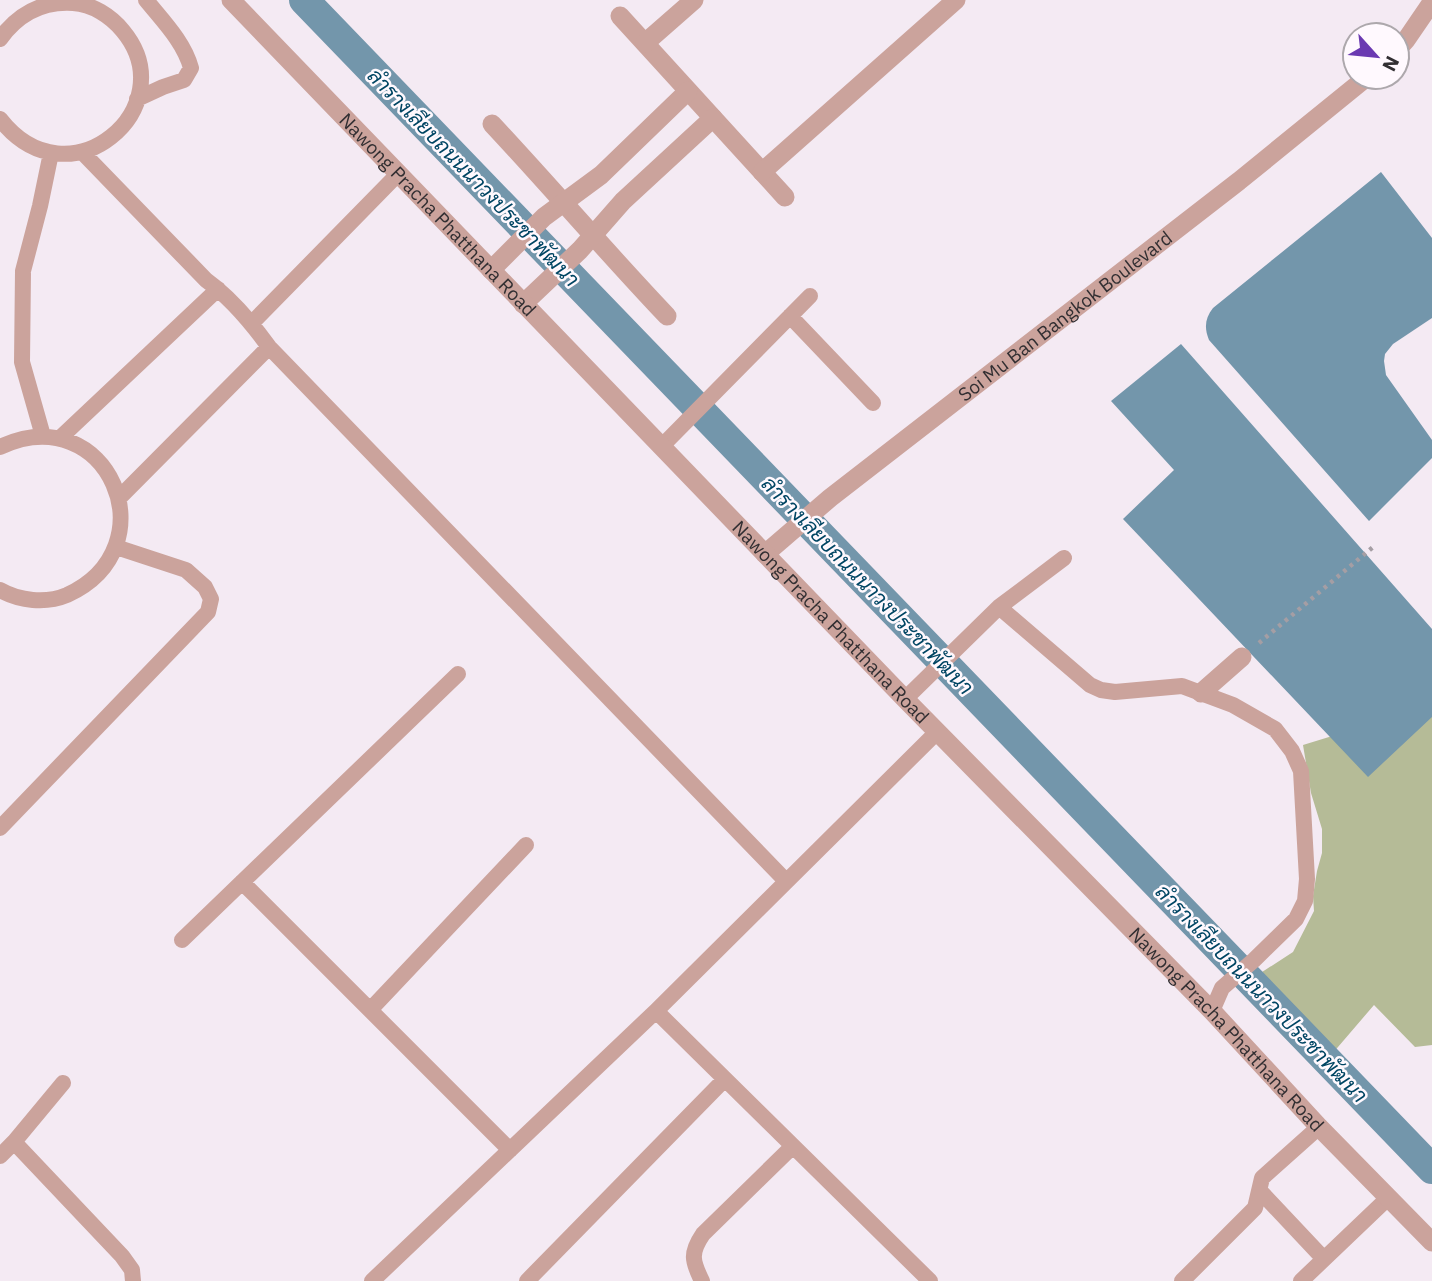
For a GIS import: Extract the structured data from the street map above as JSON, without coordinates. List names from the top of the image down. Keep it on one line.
{"streets":{"street":["Nawong Pracha Phatthana Road","Soi Mu Ban Bangkok Boulevard"]},"crossings":[["Nawong Pracha Phatthana Road","Soi Mu Ban Bangkok Boulevard"]],"water":["ลำรางเลียบถนนนาวงประชาพัฒนา"],"north":"bottom right"}
